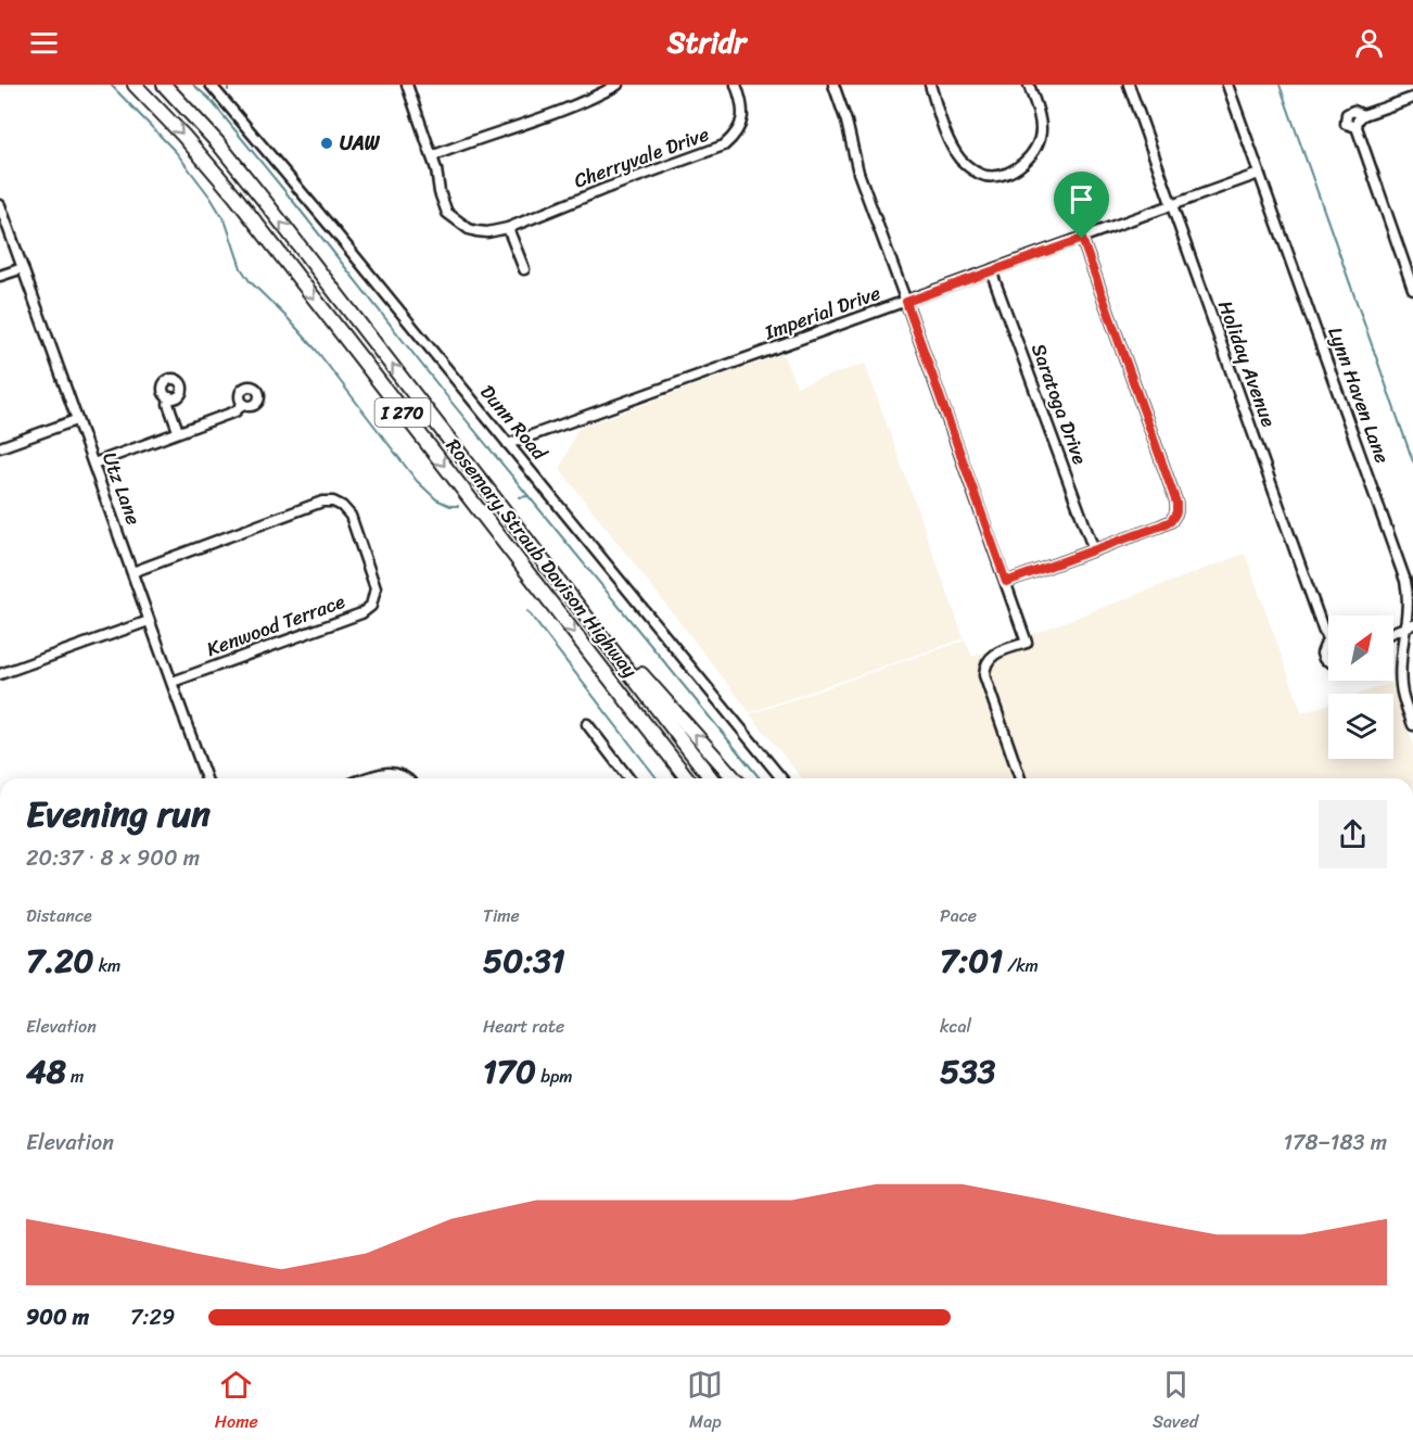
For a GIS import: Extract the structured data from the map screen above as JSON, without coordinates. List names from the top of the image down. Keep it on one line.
{"streets":{"highway":["I 270","Rosemary Straub Davison Highway"],"street":["Cherryvale Drive","Imperial Drive","Holiday Avenue","Lynn Haven Lane","Saratoga Drive","Dunn Road","Utz Lane","Kenwood Terrace"]},"crossings":[["Imperial Drive","Holiday Avenue"],["Imperial Drive","Lynn Haven Lane"],["Imperial Drive","Saratoga Drive"],["Imperial Drive","Dunn Road"],["Utz Lane","Kenwood Terrace"]],"places":["UAW"],"north":"top right","page":{"header":"Stridr","heading":["Evening run","20:37 · 8 × 900 m"],"stats":[["Distance","7.20 km"],["Time","50:31"],["Pace","7:01 /km"],["Elevation","48 m"],["Heart rate","170 bpm"],["kcal","533"]],"chart":["Elevation","178–183 m"],"list":[{"name":"900 m","note":"7:29"}],"tabs":["Home","Map","Saved"]}}
